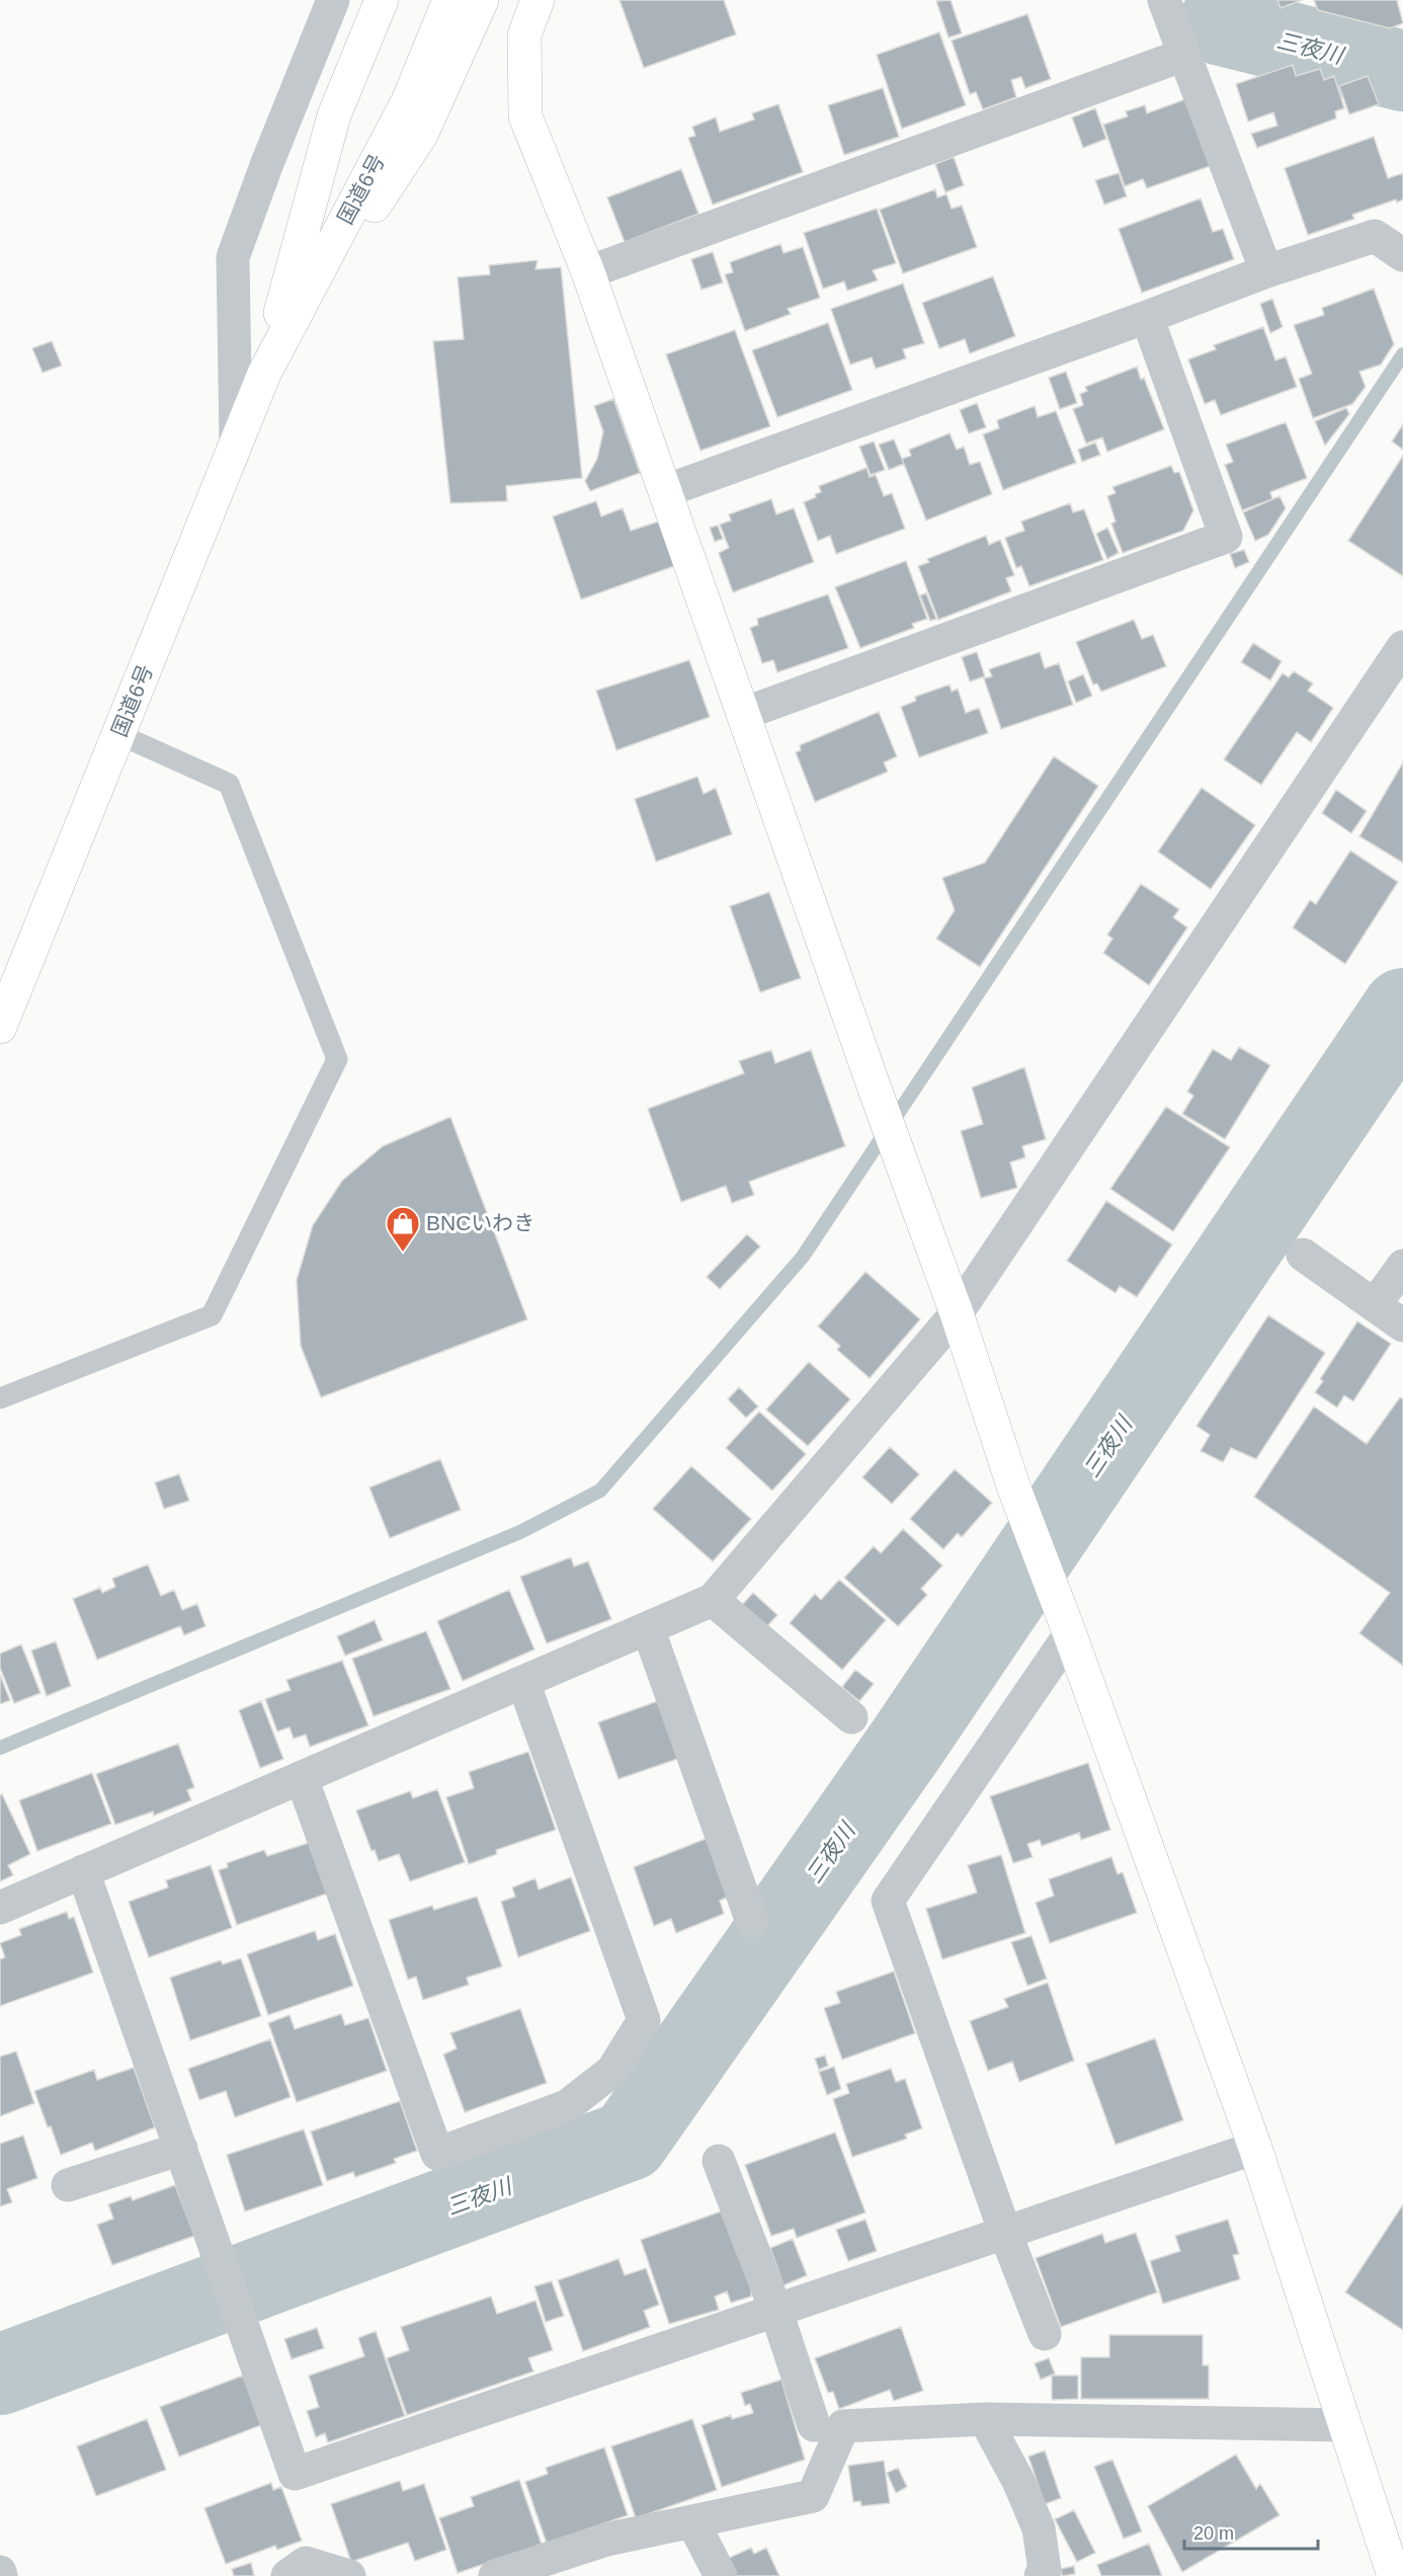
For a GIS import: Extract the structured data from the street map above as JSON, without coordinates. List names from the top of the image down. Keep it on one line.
{"streets":{"main road":["国道6号"]},"water":["三夜川"],"places":{"shop":["BNCいわき"]},"scale_bar":"20 m"}
